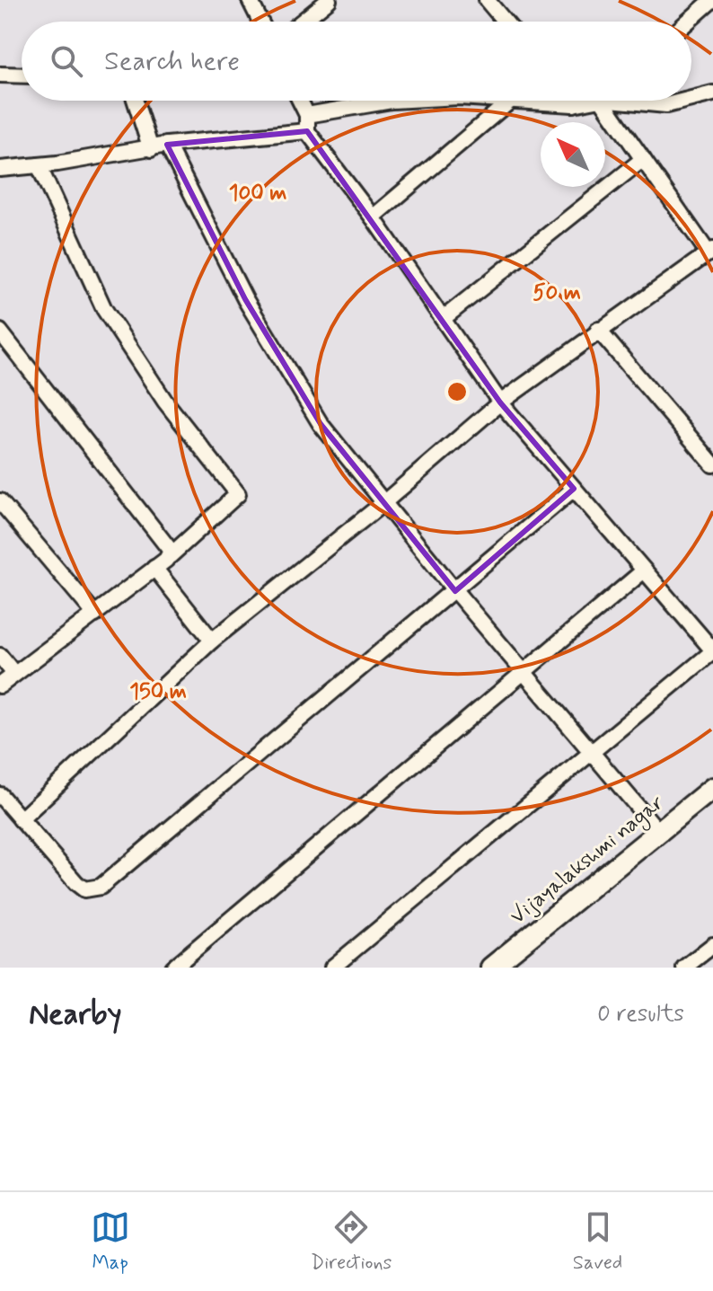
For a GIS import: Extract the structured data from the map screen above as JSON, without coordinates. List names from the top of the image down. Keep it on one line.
{"streets":{"street":["Vijayalakshmi nagar"]},"north":"top left","page":{"search":"Search here","heading":["Nearby","0 results"],"nav":["Map","Directions","Saved"]},"rings":["100 m","50 m","150 m"]}
